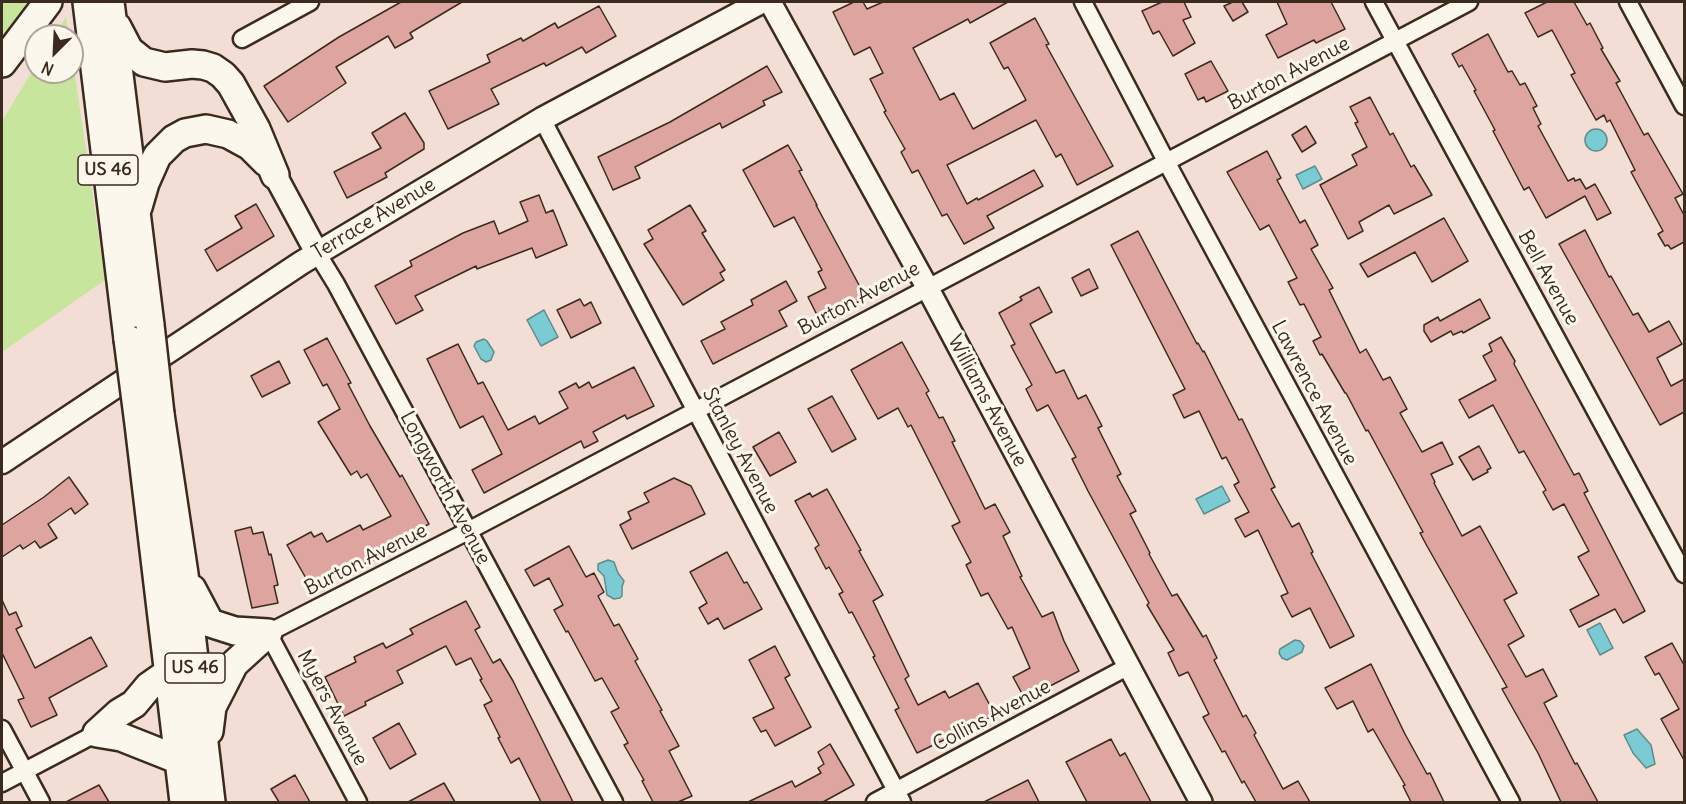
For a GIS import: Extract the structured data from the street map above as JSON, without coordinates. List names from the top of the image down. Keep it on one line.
{"streets":{"highway":["US 46"],"main road":["Terrace Avenue","Longworth Avenue"],"street":["Burton Avenue","Bell Avenue","Lawrence Avenue","Williams Avenue","Stanley Avenue","Myers Avenue","Collins Avenue"]},"crossings":[["Burton Avenue","Bell Avenue"],["Burton Avenue","Lawrence Avenue"],["Burton Avenue","Williams Avenue"],["Burton Avenue","Stanley Avenue"],["Burton Avenue","Longworth Avenue"],["Burton Avenue","Myers Avenue"],["Terrace Avenue","Stanley Avenue"],["Terrace Avenue","Longworth Avenue"],["Williams Avenue","Collins Avenue"],["Stanley Avenue","Collins Avenue"]],"north":"bottom left"}
